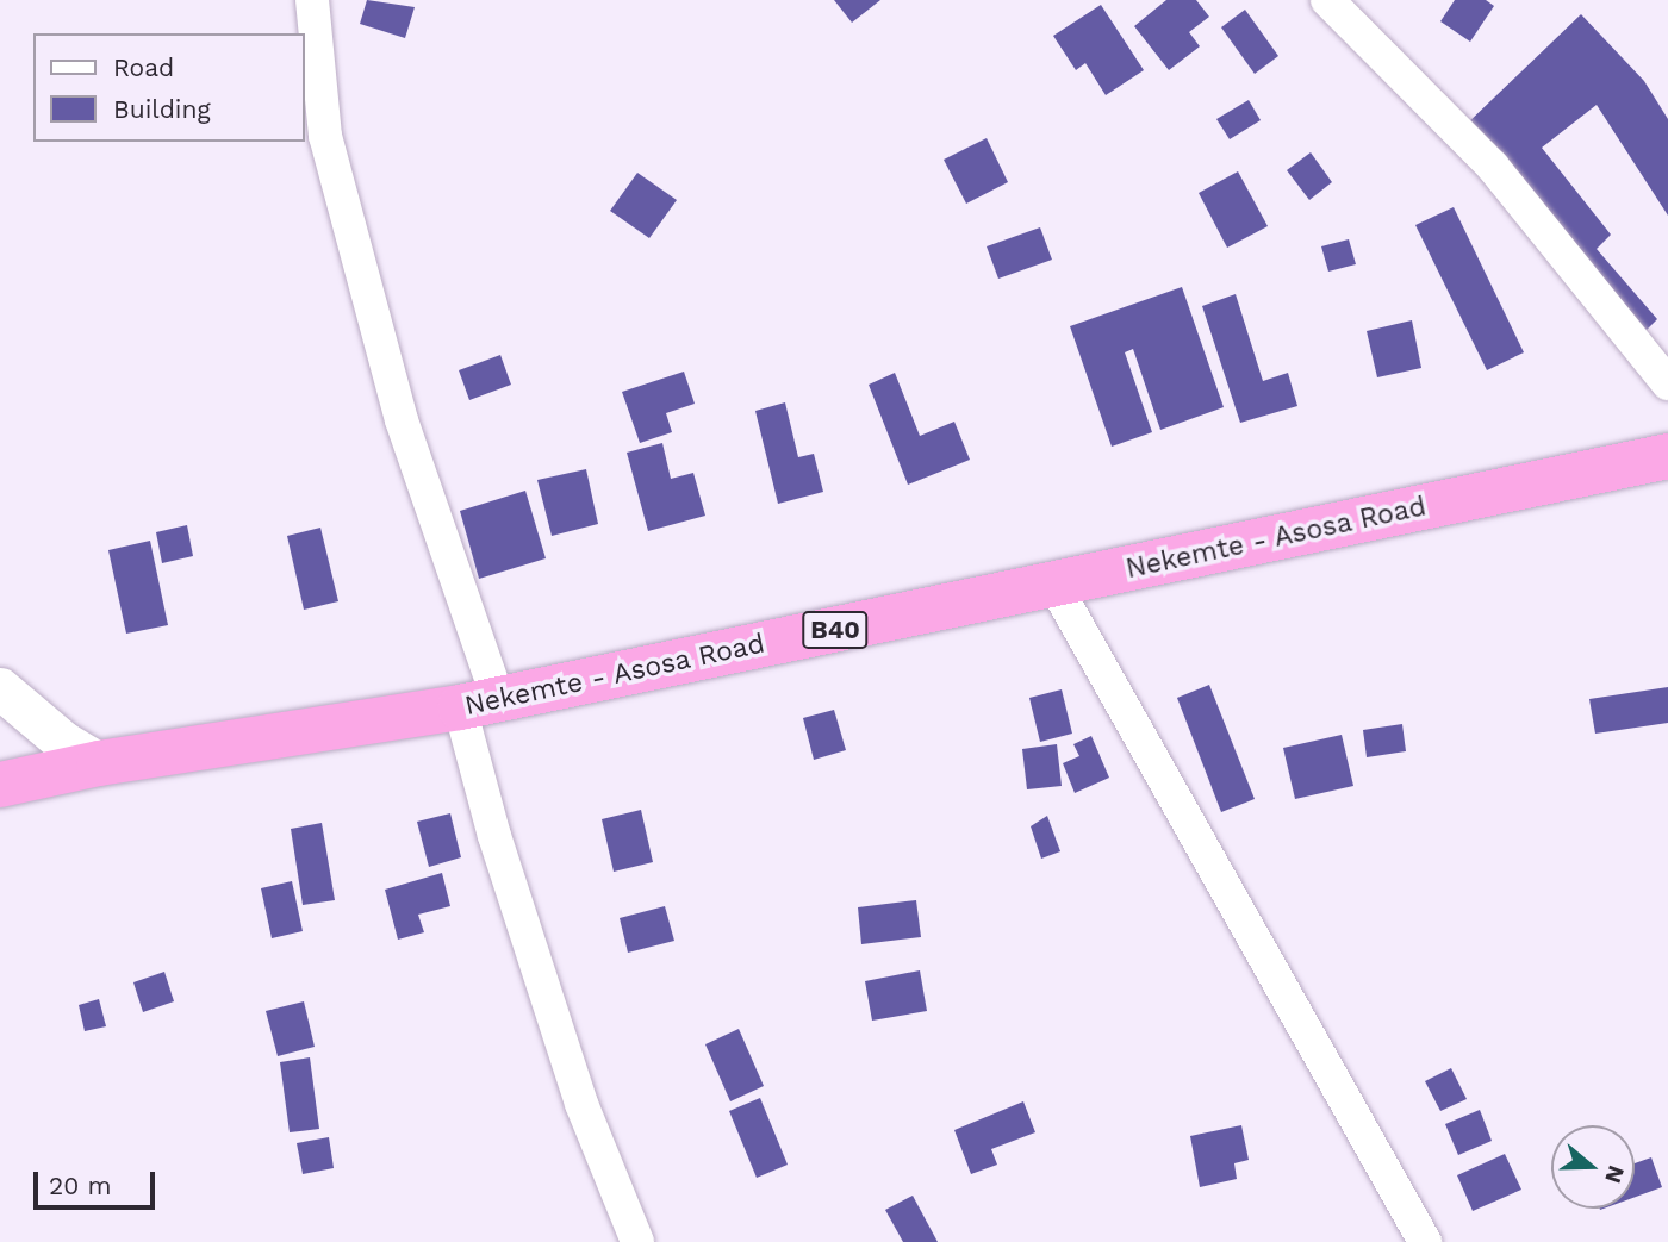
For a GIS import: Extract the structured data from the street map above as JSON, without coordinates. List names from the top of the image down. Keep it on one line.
{"streets":{"highway":["Nekemte - Asosa Road","B40"]},"legend":["Road","Building"],"scale_bar":"20 m","north":"right"}
